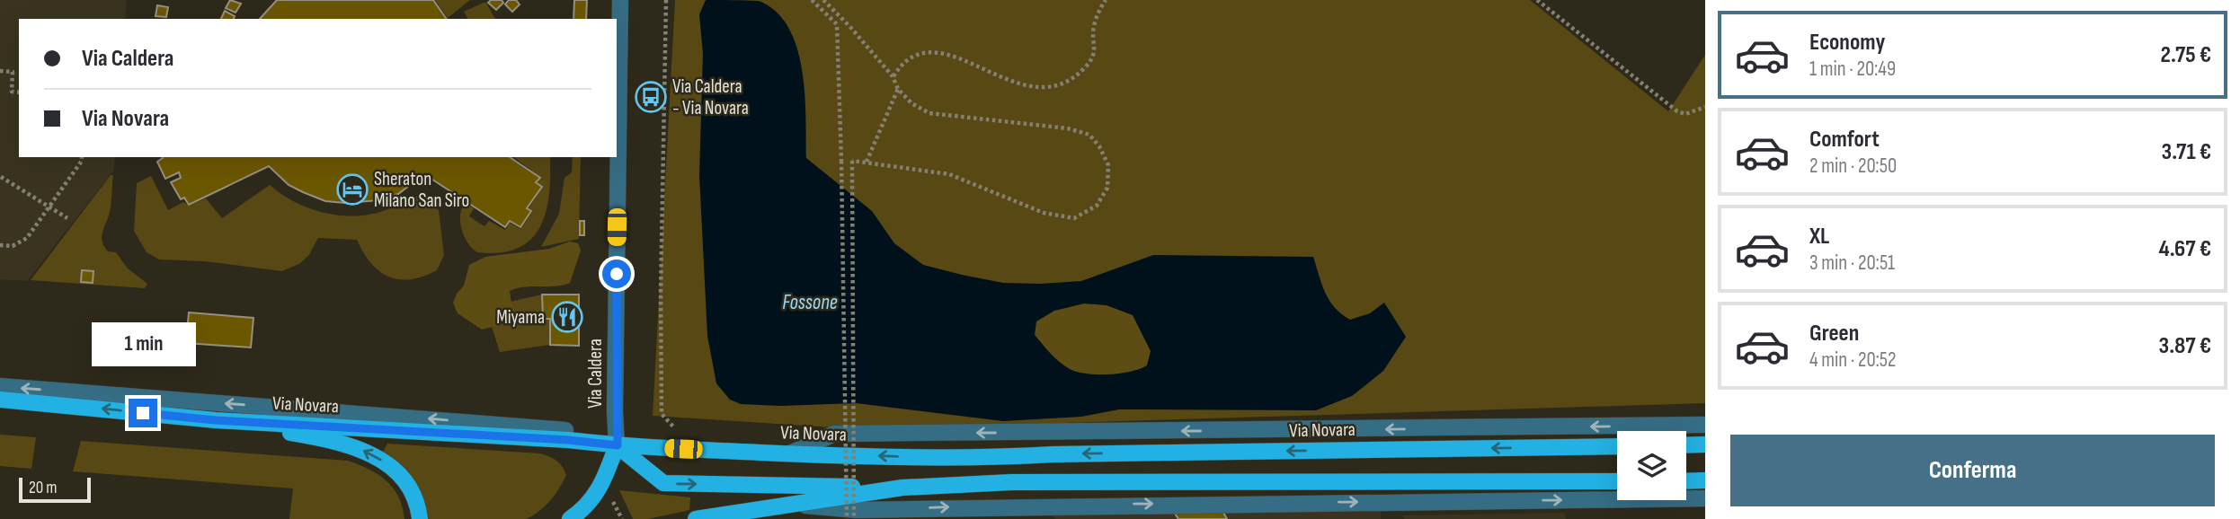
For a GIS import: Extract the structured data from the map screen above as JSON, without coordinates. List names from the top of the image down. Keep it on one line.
{"streets":{"main road":["Via Novara"],"street":["Via Caldera"]},"crossings":[["Via Caldera","Via Novara"]],"water":["Fossone"],"places":{"bus stop":["Via Caldera - Via Novara"],"hotel":["Sheraton Milano San Siro"],"restaurant":["Miyama"]},"scale_bar":"20 m","page":{"list":[{"name":"Economy","note":"1 min · 20:49","value":"2.75 €"},{"name":"Comfort","note":"2 min · 20:50","value":"3.71 €"},{"name":"XL","note":"3 min · 20:51","value":"4.67 €"},{"name":"Green","note":"4 min · 20:52","value":"3.87 €"}],"banner":["Via Caldera","Via Novara"],"bubble":"1 min","buttons":"Conferma","scale":"20 m"}}
